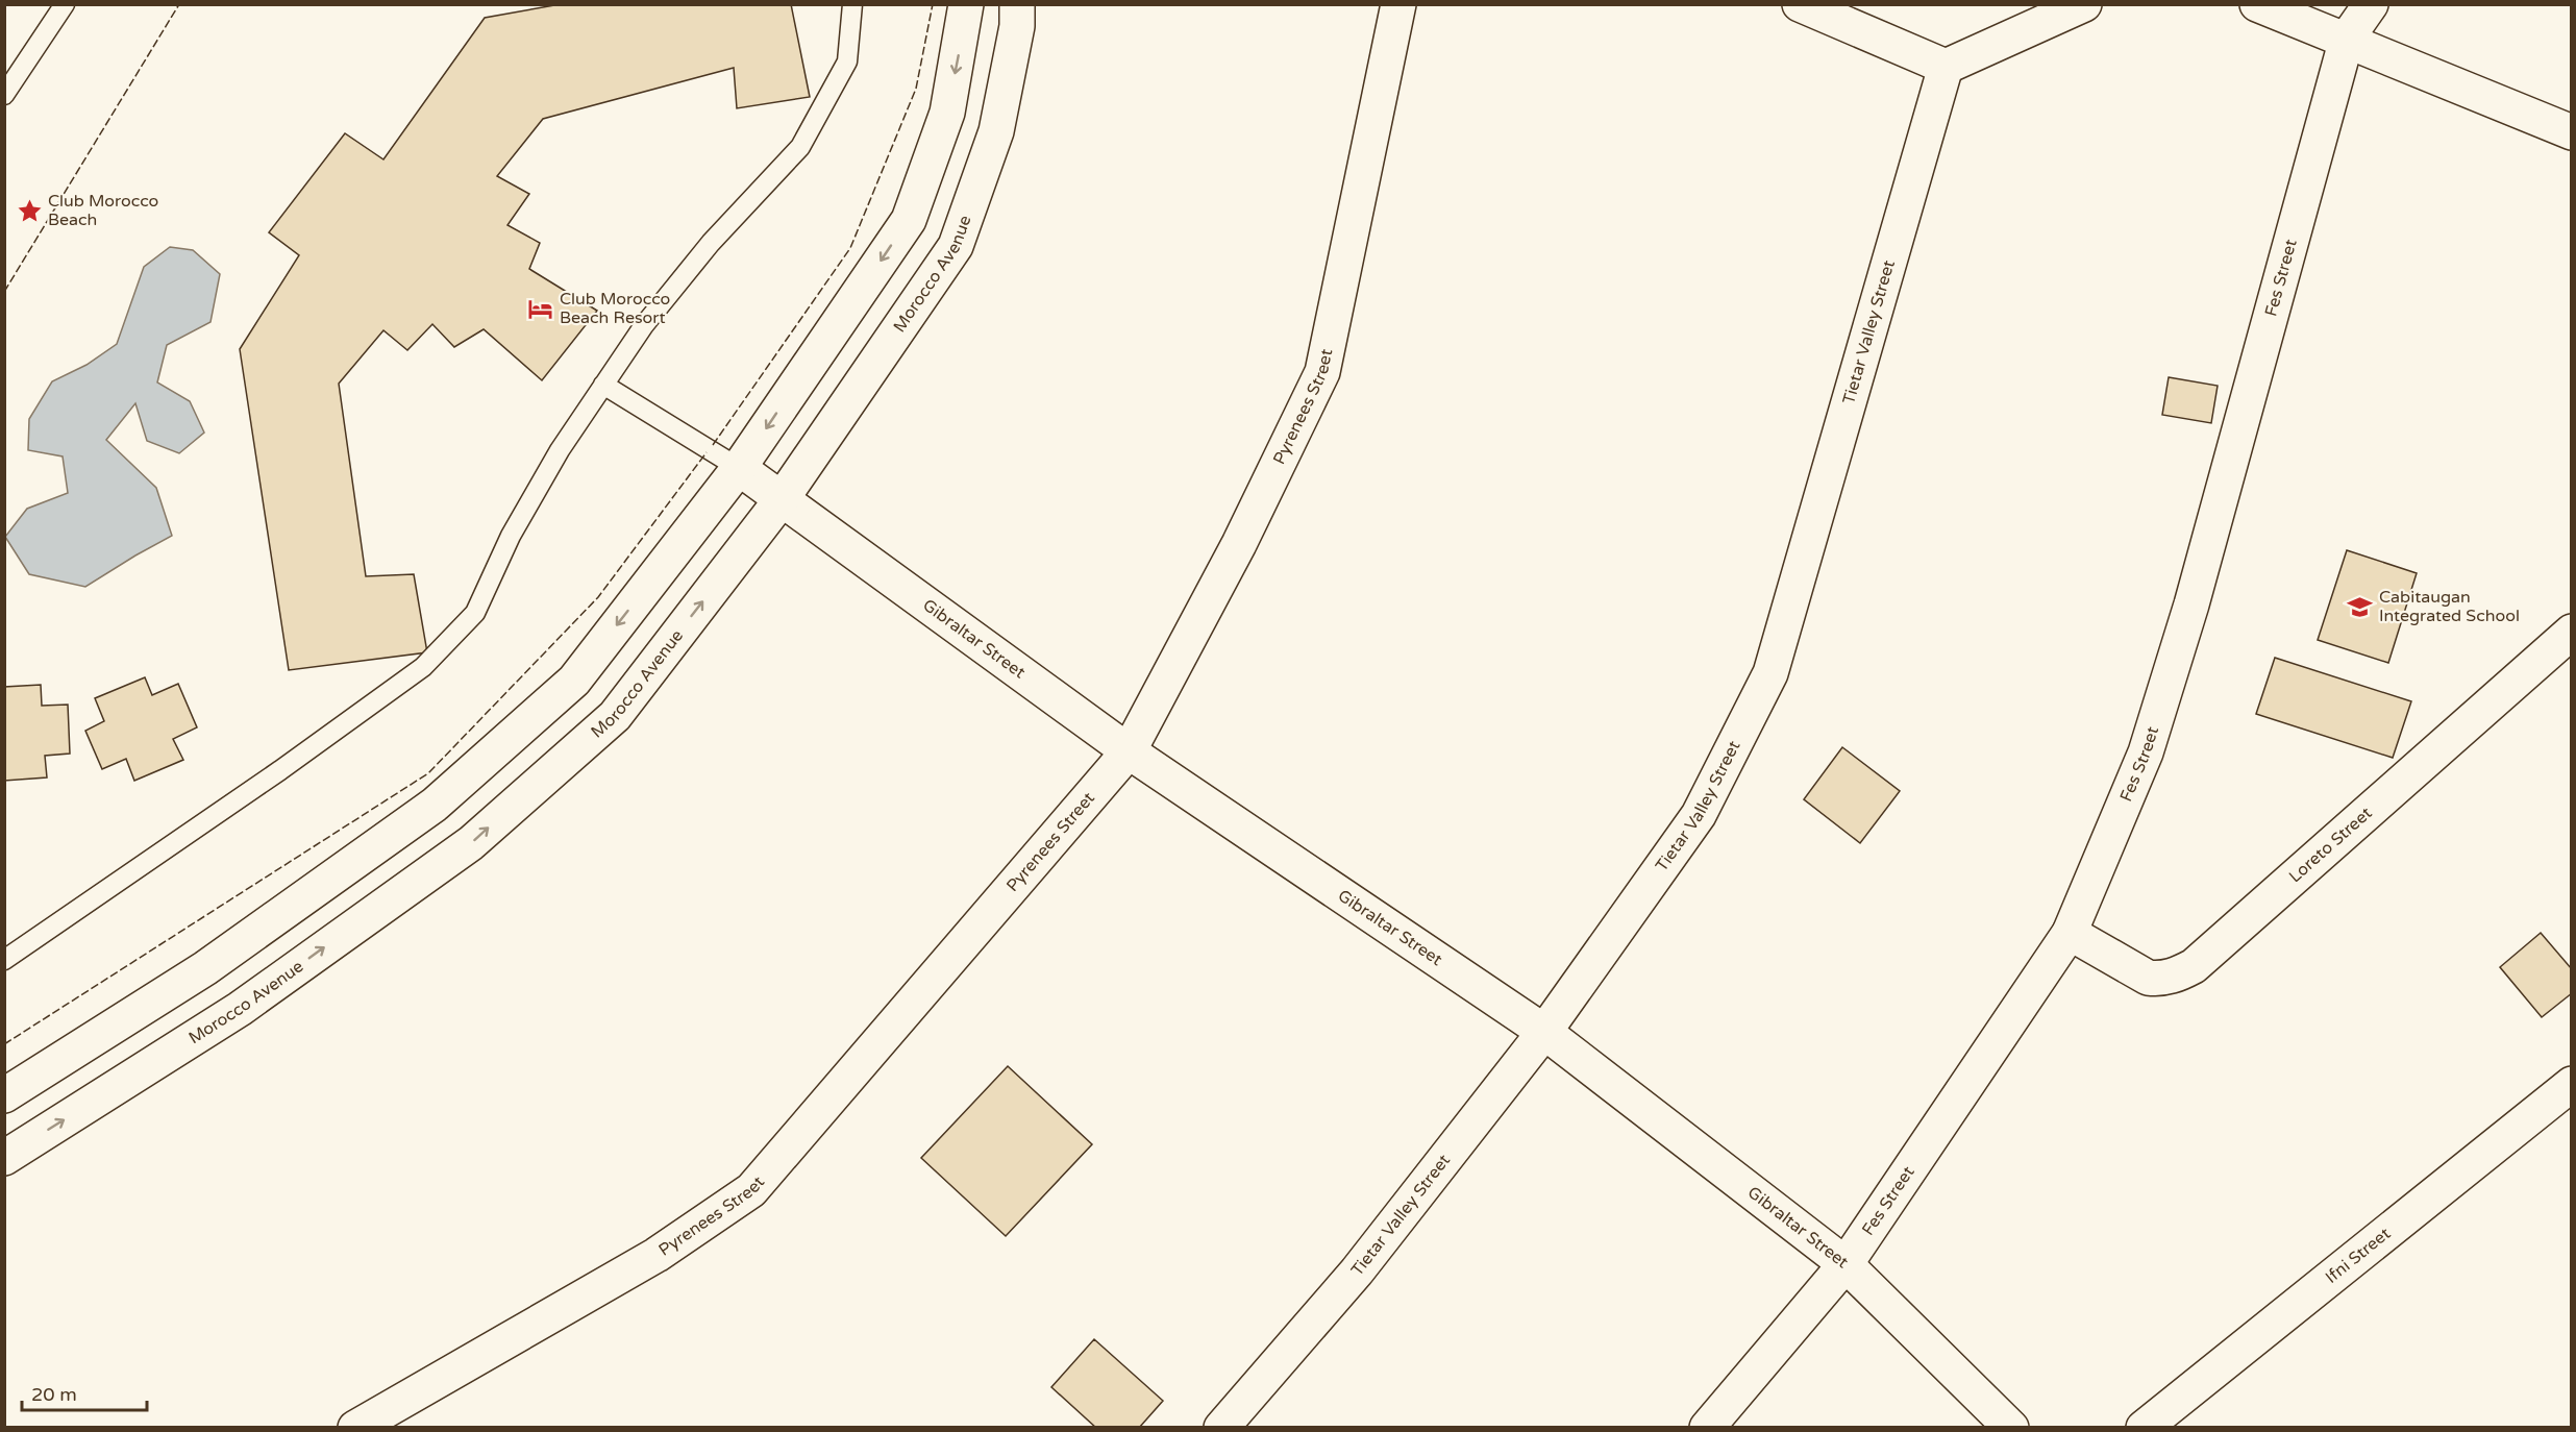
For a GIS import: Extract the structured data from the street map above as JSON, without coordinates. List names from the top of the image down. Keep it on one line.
{"streets":{"street":["Morocco Avenue","Fes Street","Tietar Valley Street","Pyrenees Street","Gibraltar Street","Loreto Street","Ifni Street"]},"crossings":[["Morocco Avenue","Gibraltar Street"],["Fes Street","Gibraltar Street"],["Fes Street","Loreto Street"],["Tietar Valley Street","Gibraltar Street"],["Pyrenees Street","Gibraltar Street"]],"places":{"place":["Club Morocco Beach"],"hotel":["Club Morocco Beach Resort"],"school or university":["Cabitaugan Integrated School"]},"scale_bar":"20 m"}
